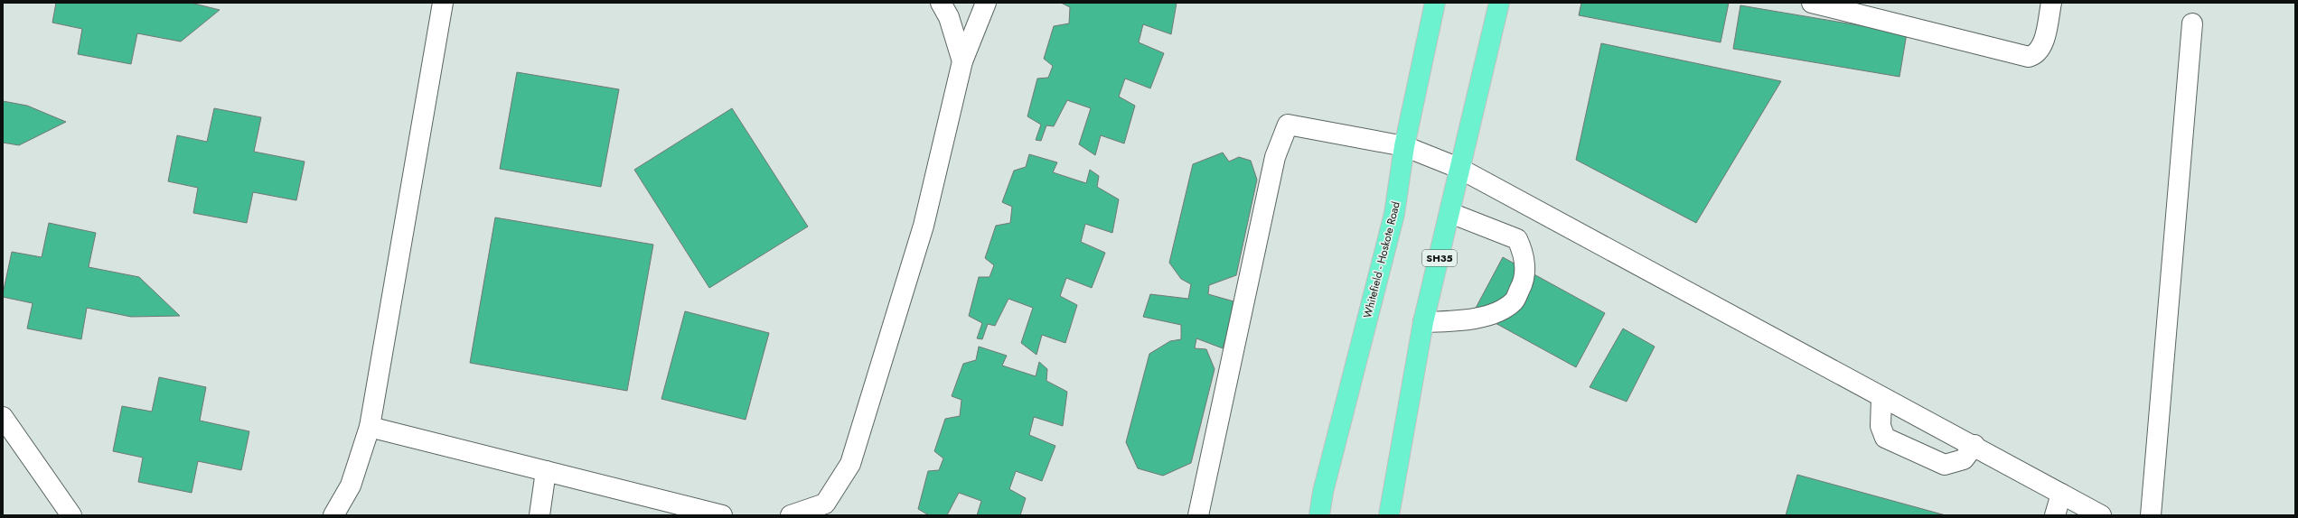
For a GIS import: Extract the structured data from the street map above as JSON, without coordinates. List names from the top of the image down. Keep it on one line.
{"streets":{"main road":["SH35","Whitefield - Hoskote Road"]}}
